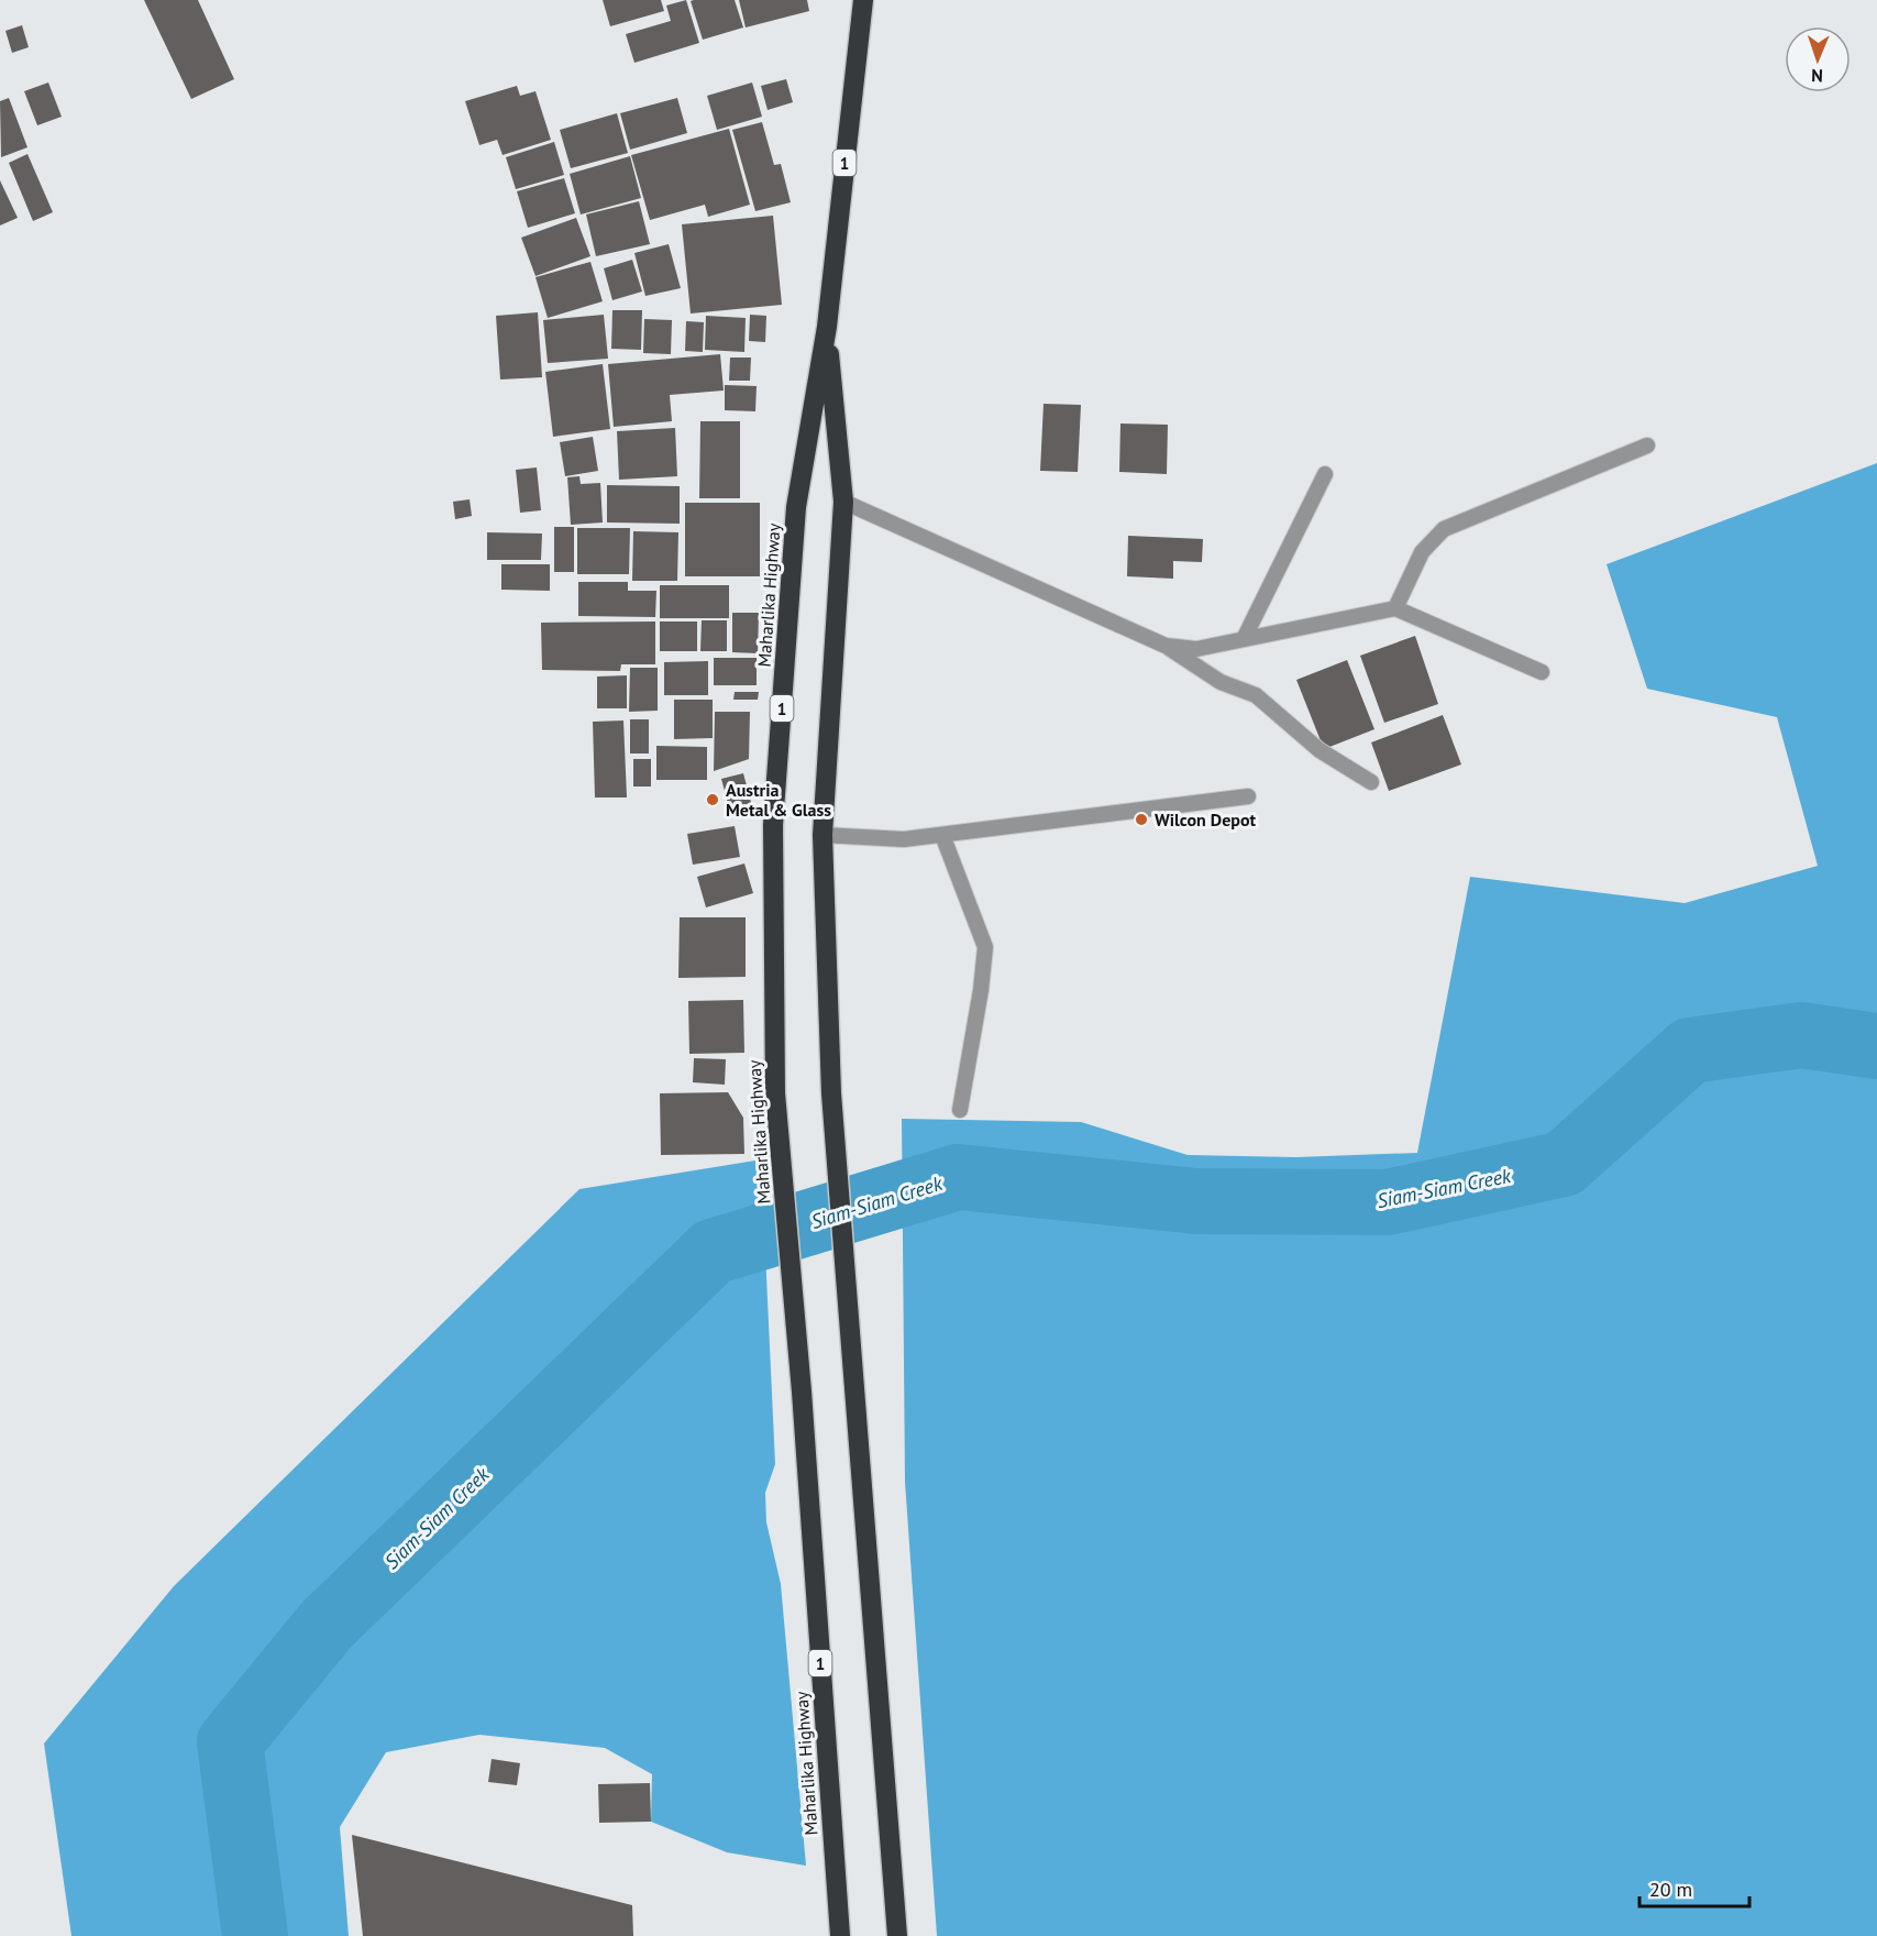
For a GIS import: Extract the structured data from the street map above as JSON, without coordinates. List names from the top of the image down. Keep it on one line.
{"streets":{"highway":["1","Maharlika Highway"]},"water":["Siam-Siam Creek"],"places":["Austria Metal & Glass","Wilcon Depot"],"scale_bar":"20 m","north":"bottom"}
